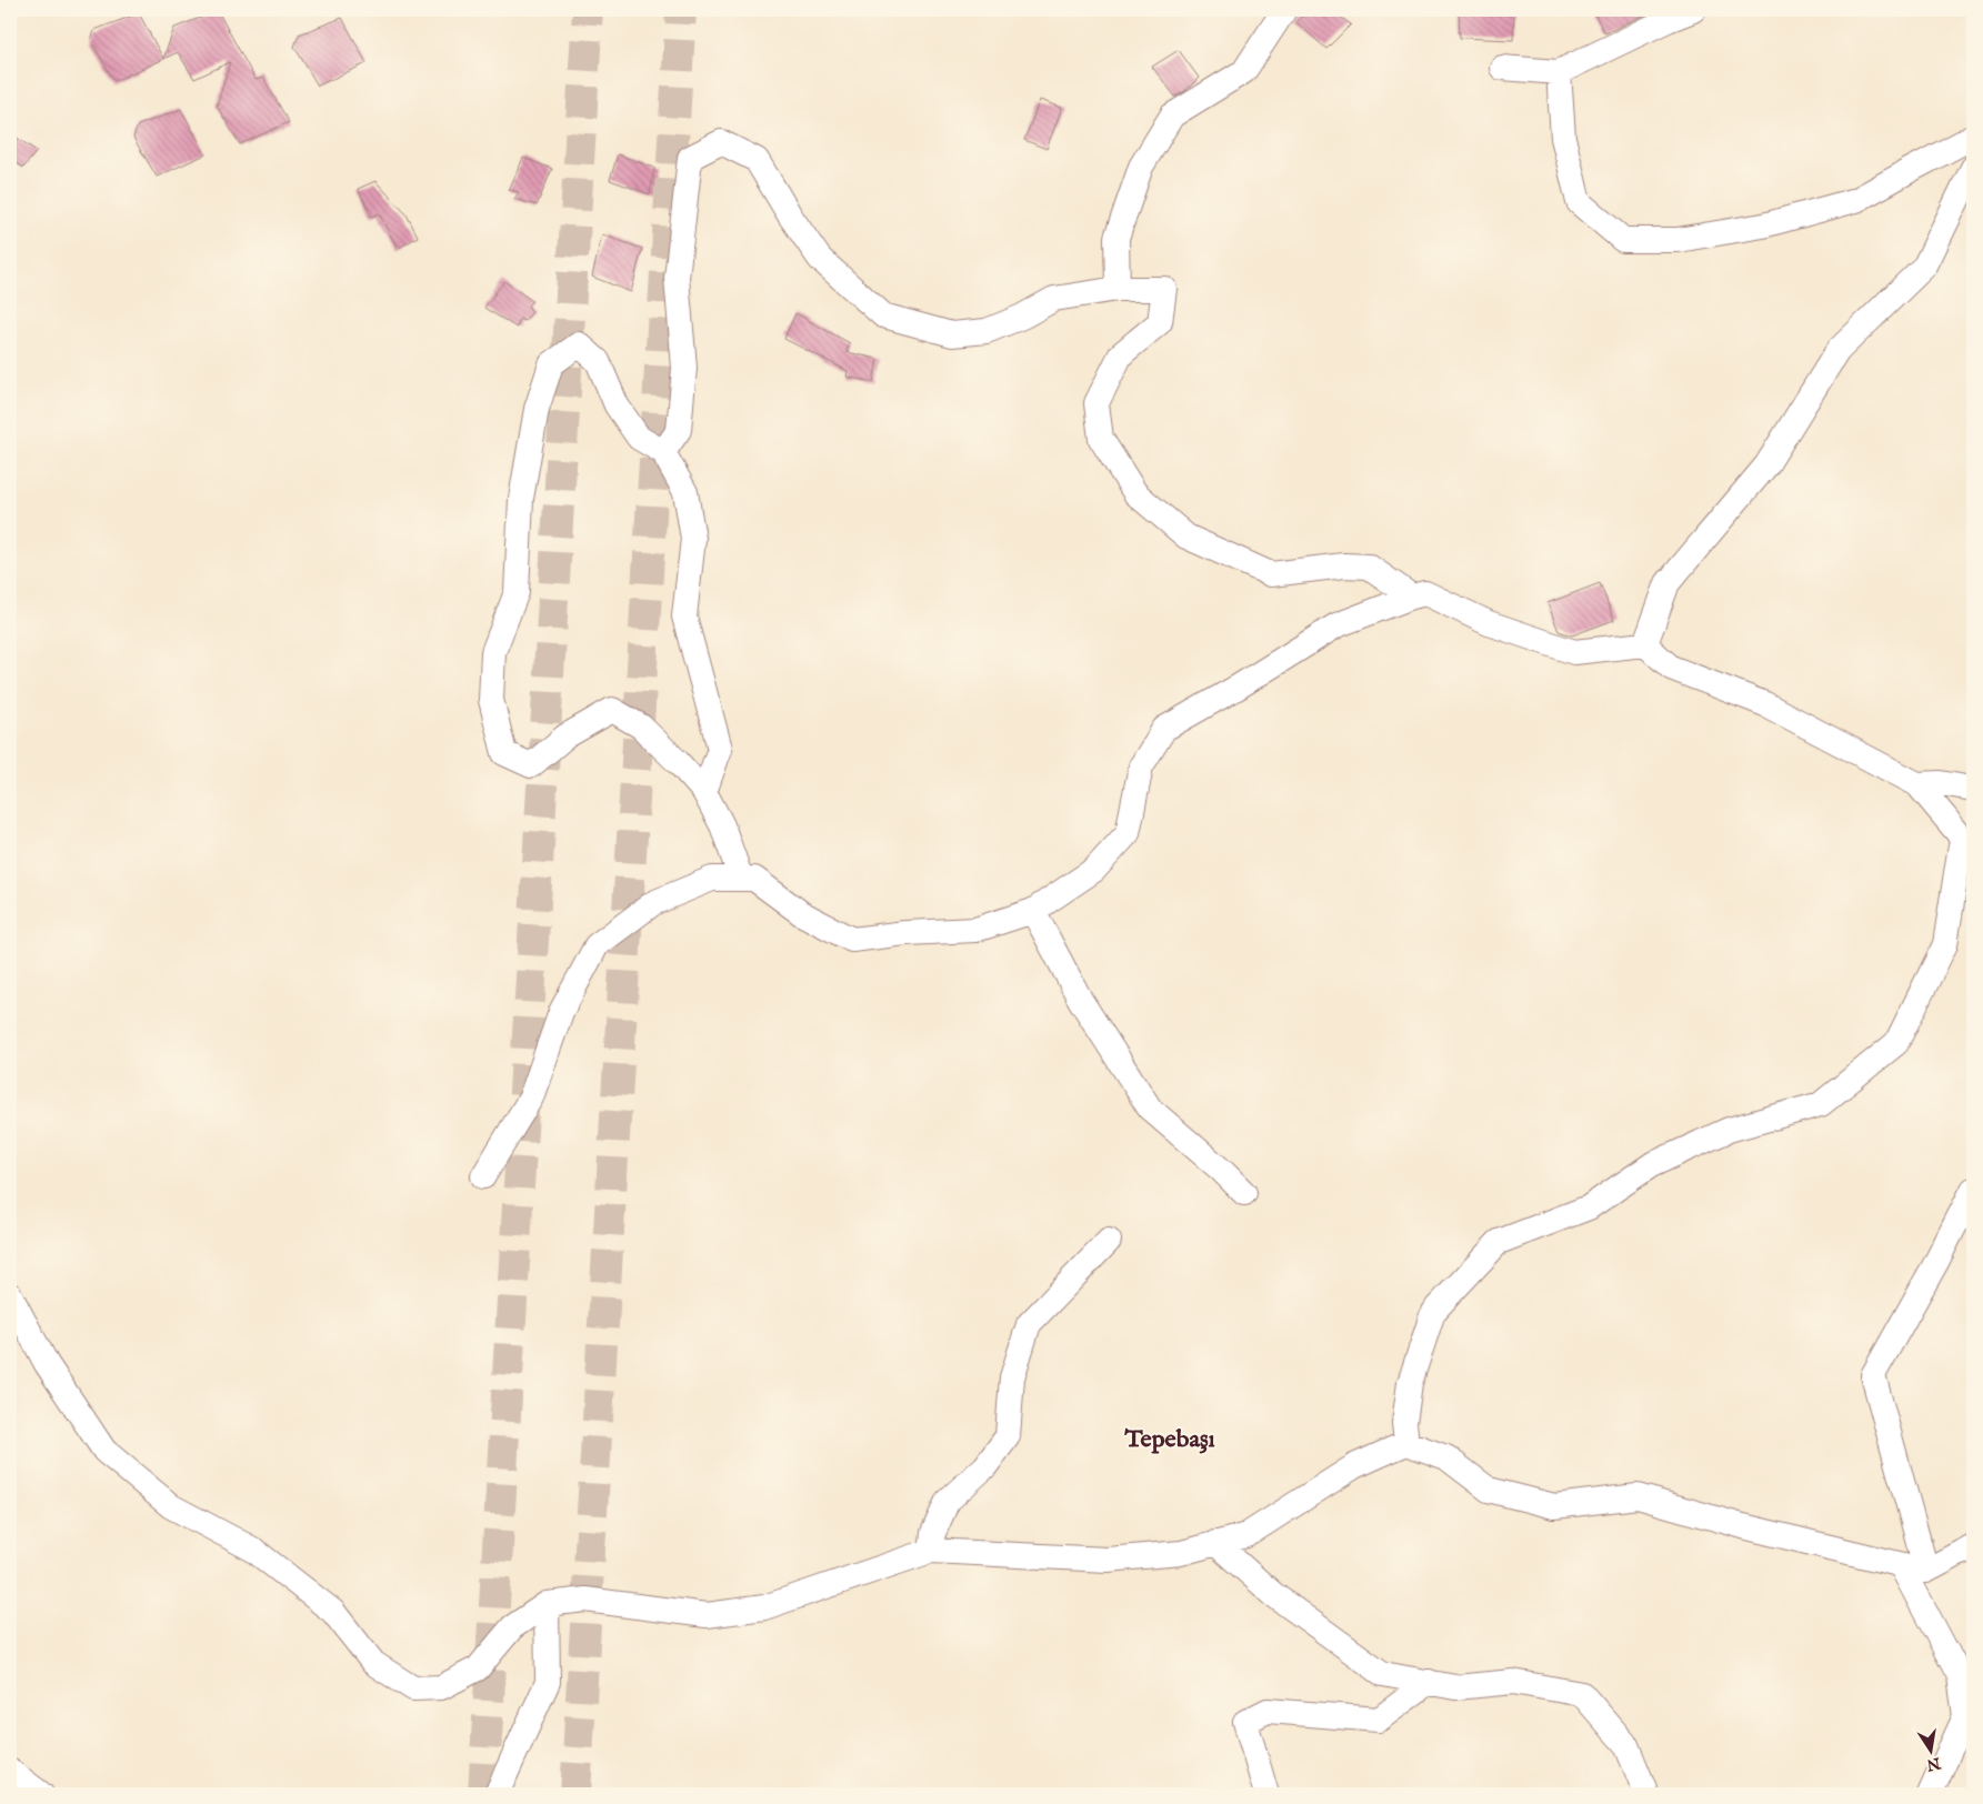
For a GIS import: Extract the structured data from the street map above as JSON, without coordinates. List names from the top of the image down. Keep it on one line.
{"districts":["Tepebaşı"],"north":"bottom"}
